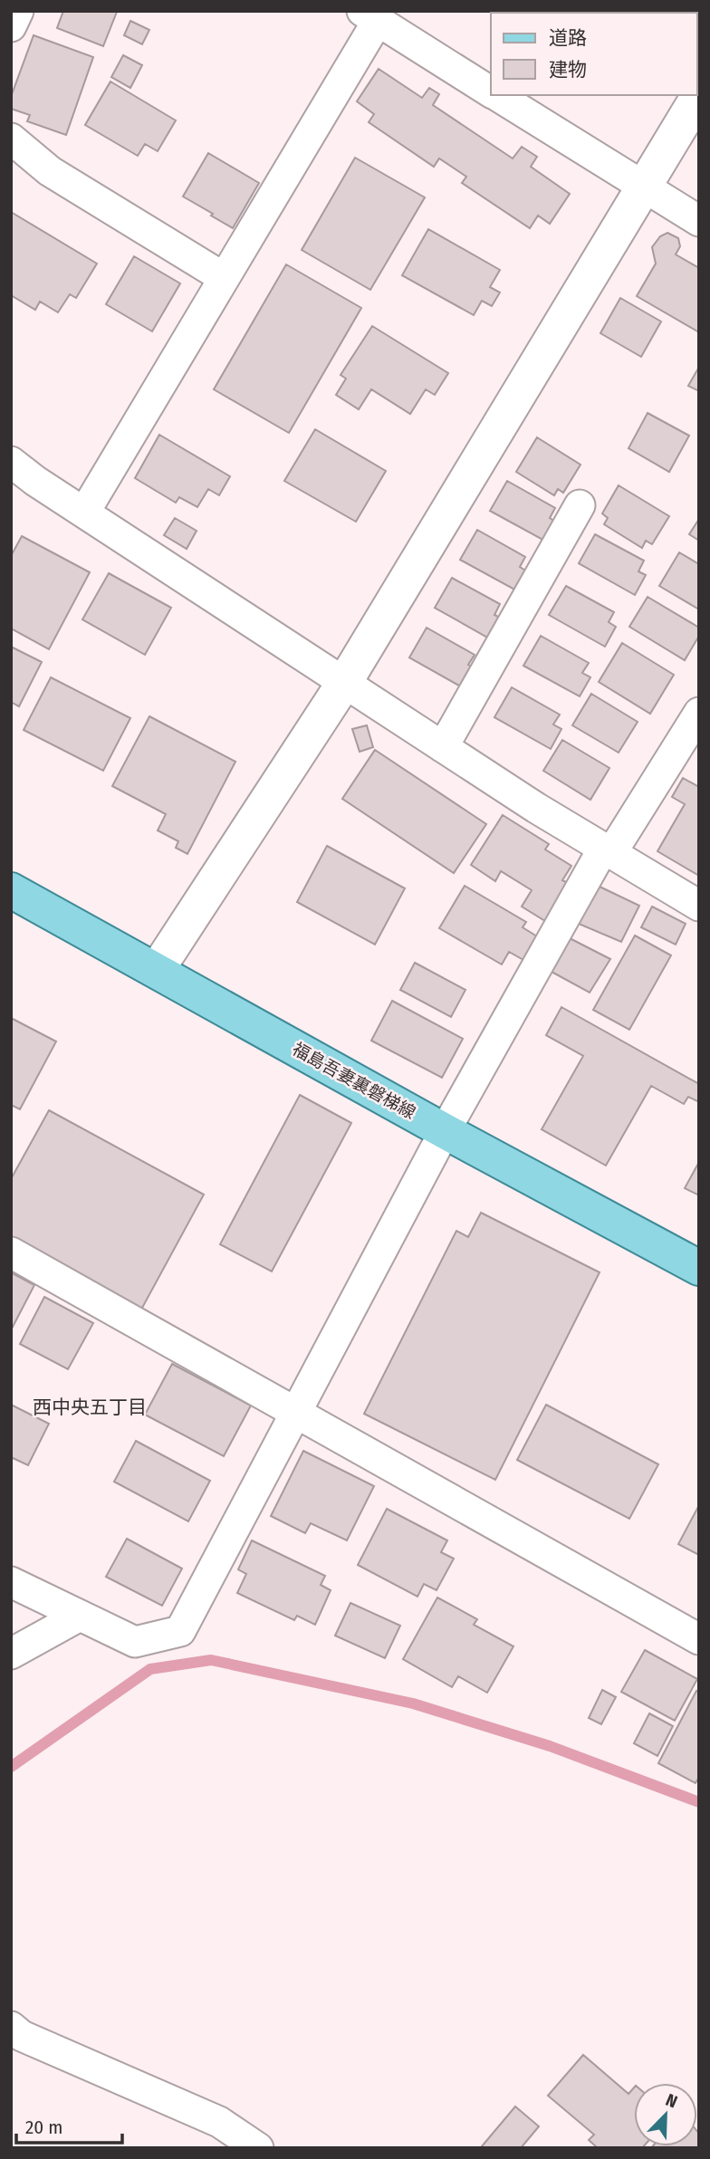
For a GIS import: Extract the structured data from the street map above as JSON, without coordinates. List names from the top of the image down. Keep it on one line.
{"streets":{"main road":["福島吾妻裏磐梯線"]},"districts":["西中央五丁目"],"legend":["道路","建物"],"scale_bar":"20 m","north":"top right"}
